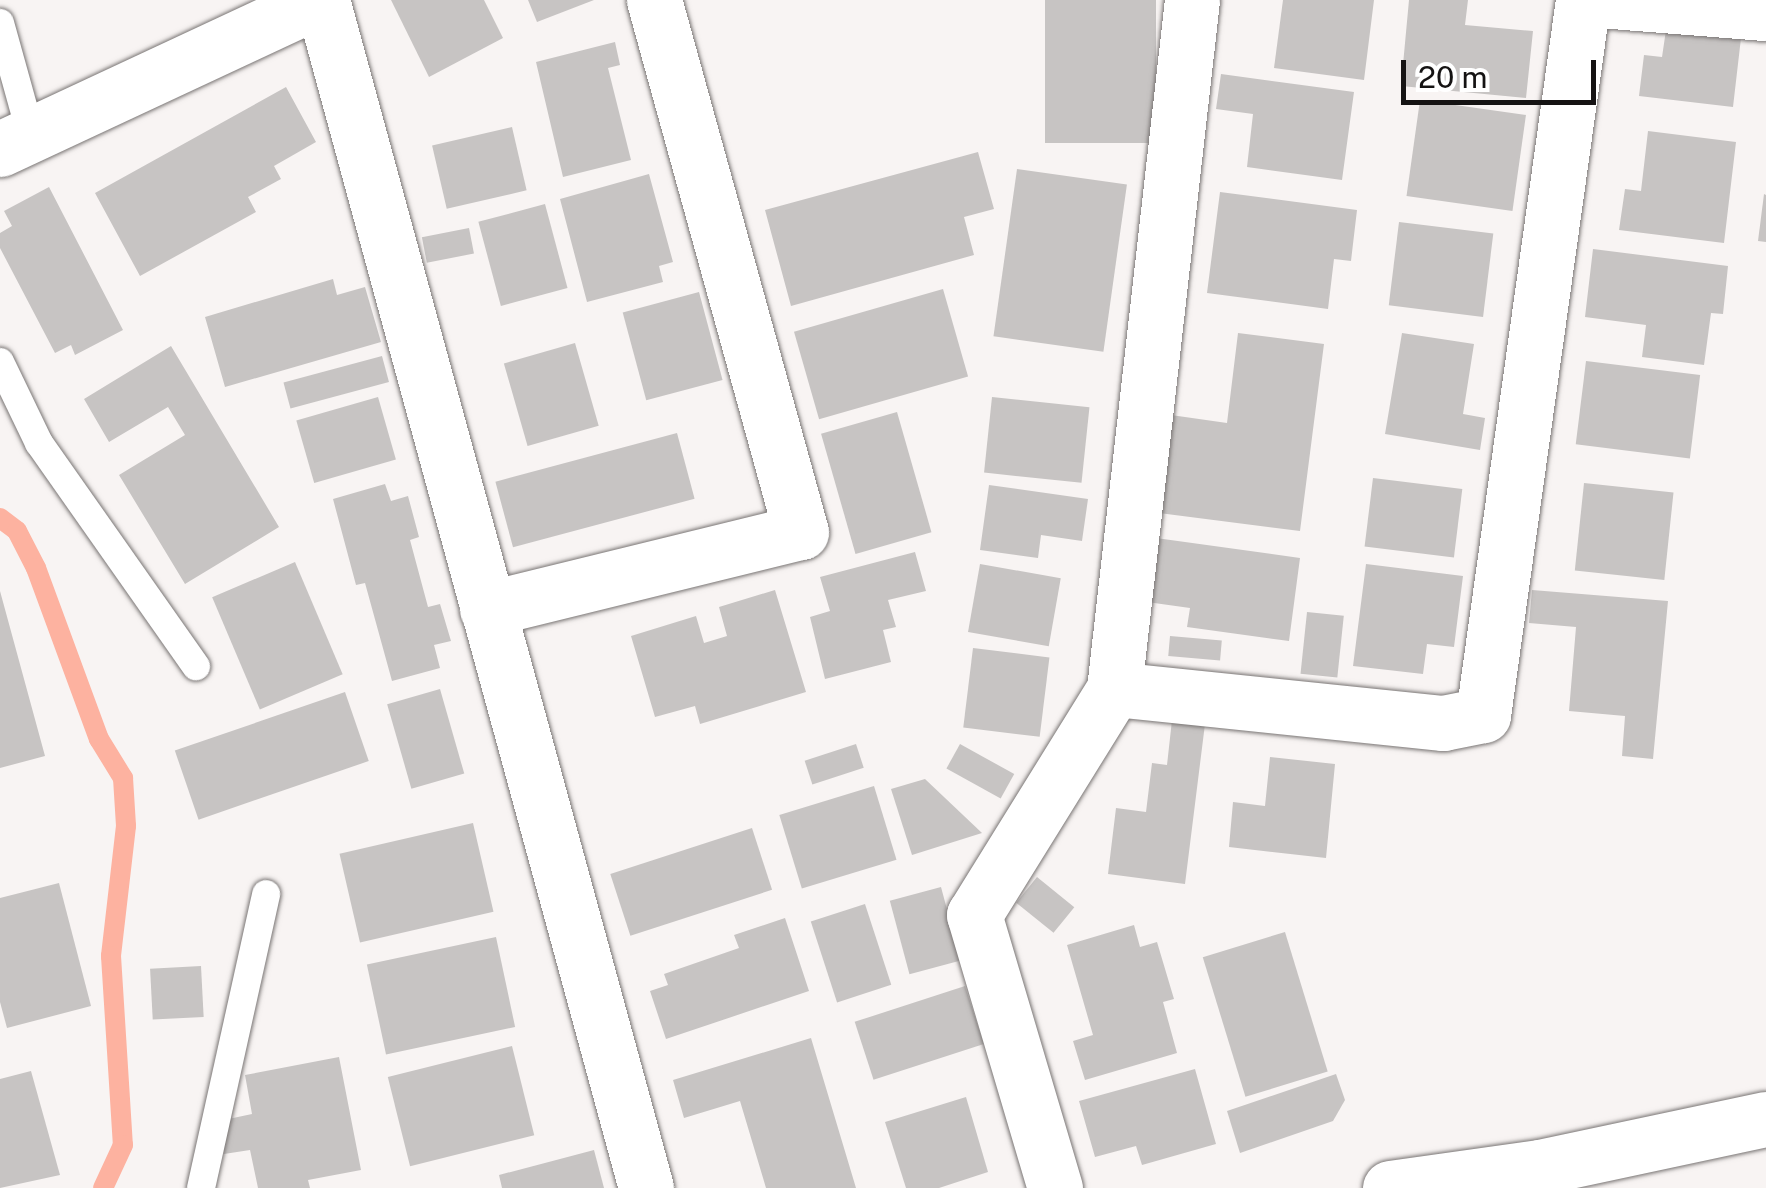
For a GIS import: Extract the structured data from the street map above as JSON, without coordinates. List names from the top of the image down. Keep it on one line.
{"scale_bar":"20 m"}
